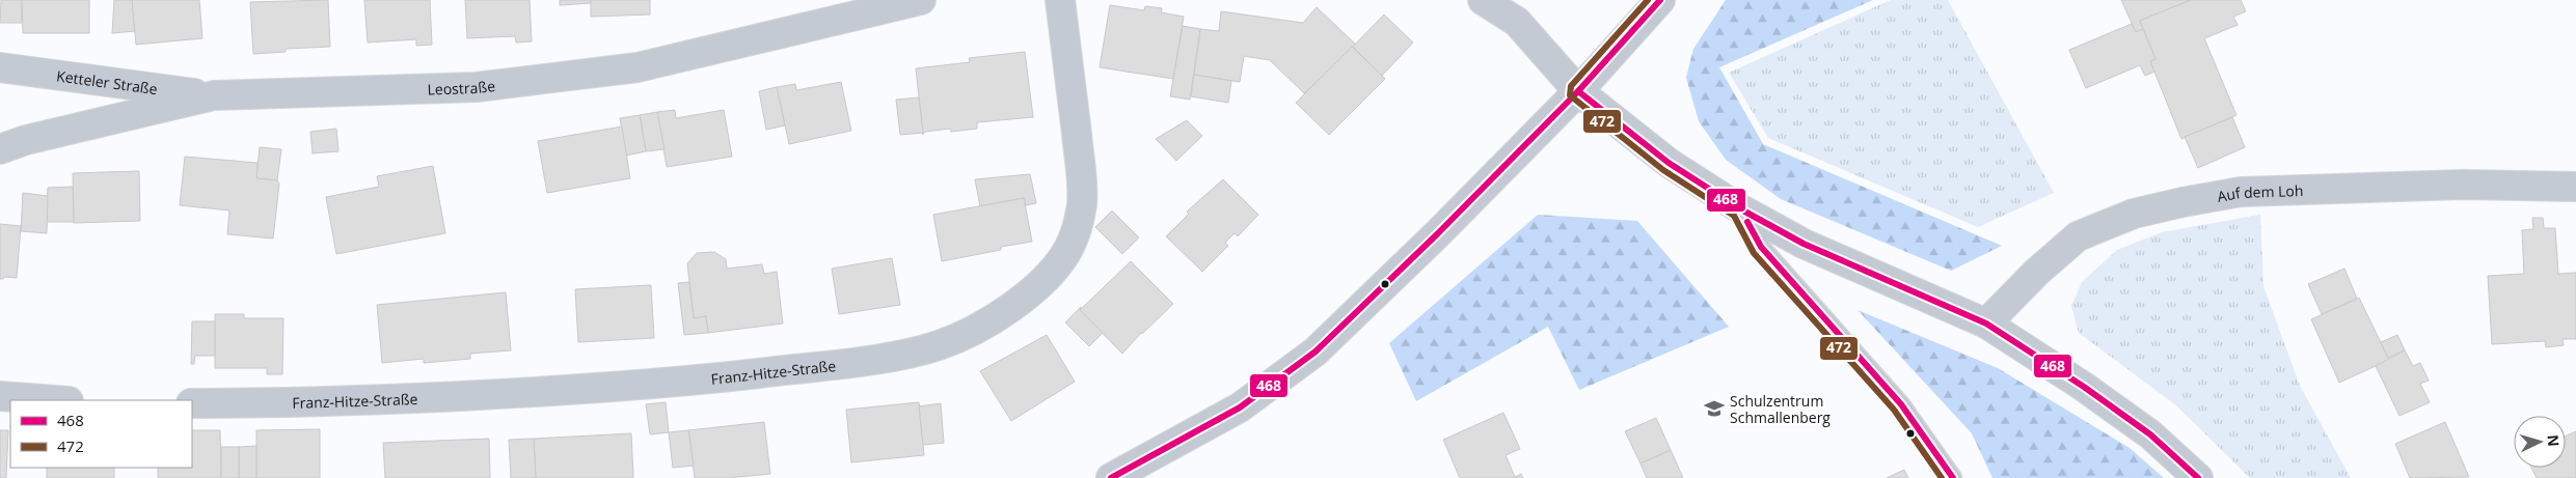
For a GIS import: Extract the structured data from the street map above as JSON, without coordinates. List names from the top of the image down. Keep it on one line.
{"streets":{"street":["Ketteler Straße","Leostraße","Auf dem Loh","Franz-Hitze-Straße"]},"crossings":[["Ketteler Straße","Leostraße"]],"places":{"school or university":["Schulzentrum Schmallenberg"]},"lines":["transit line 468","transit line 472"],"legend":["468","472"],"north":"right"}
